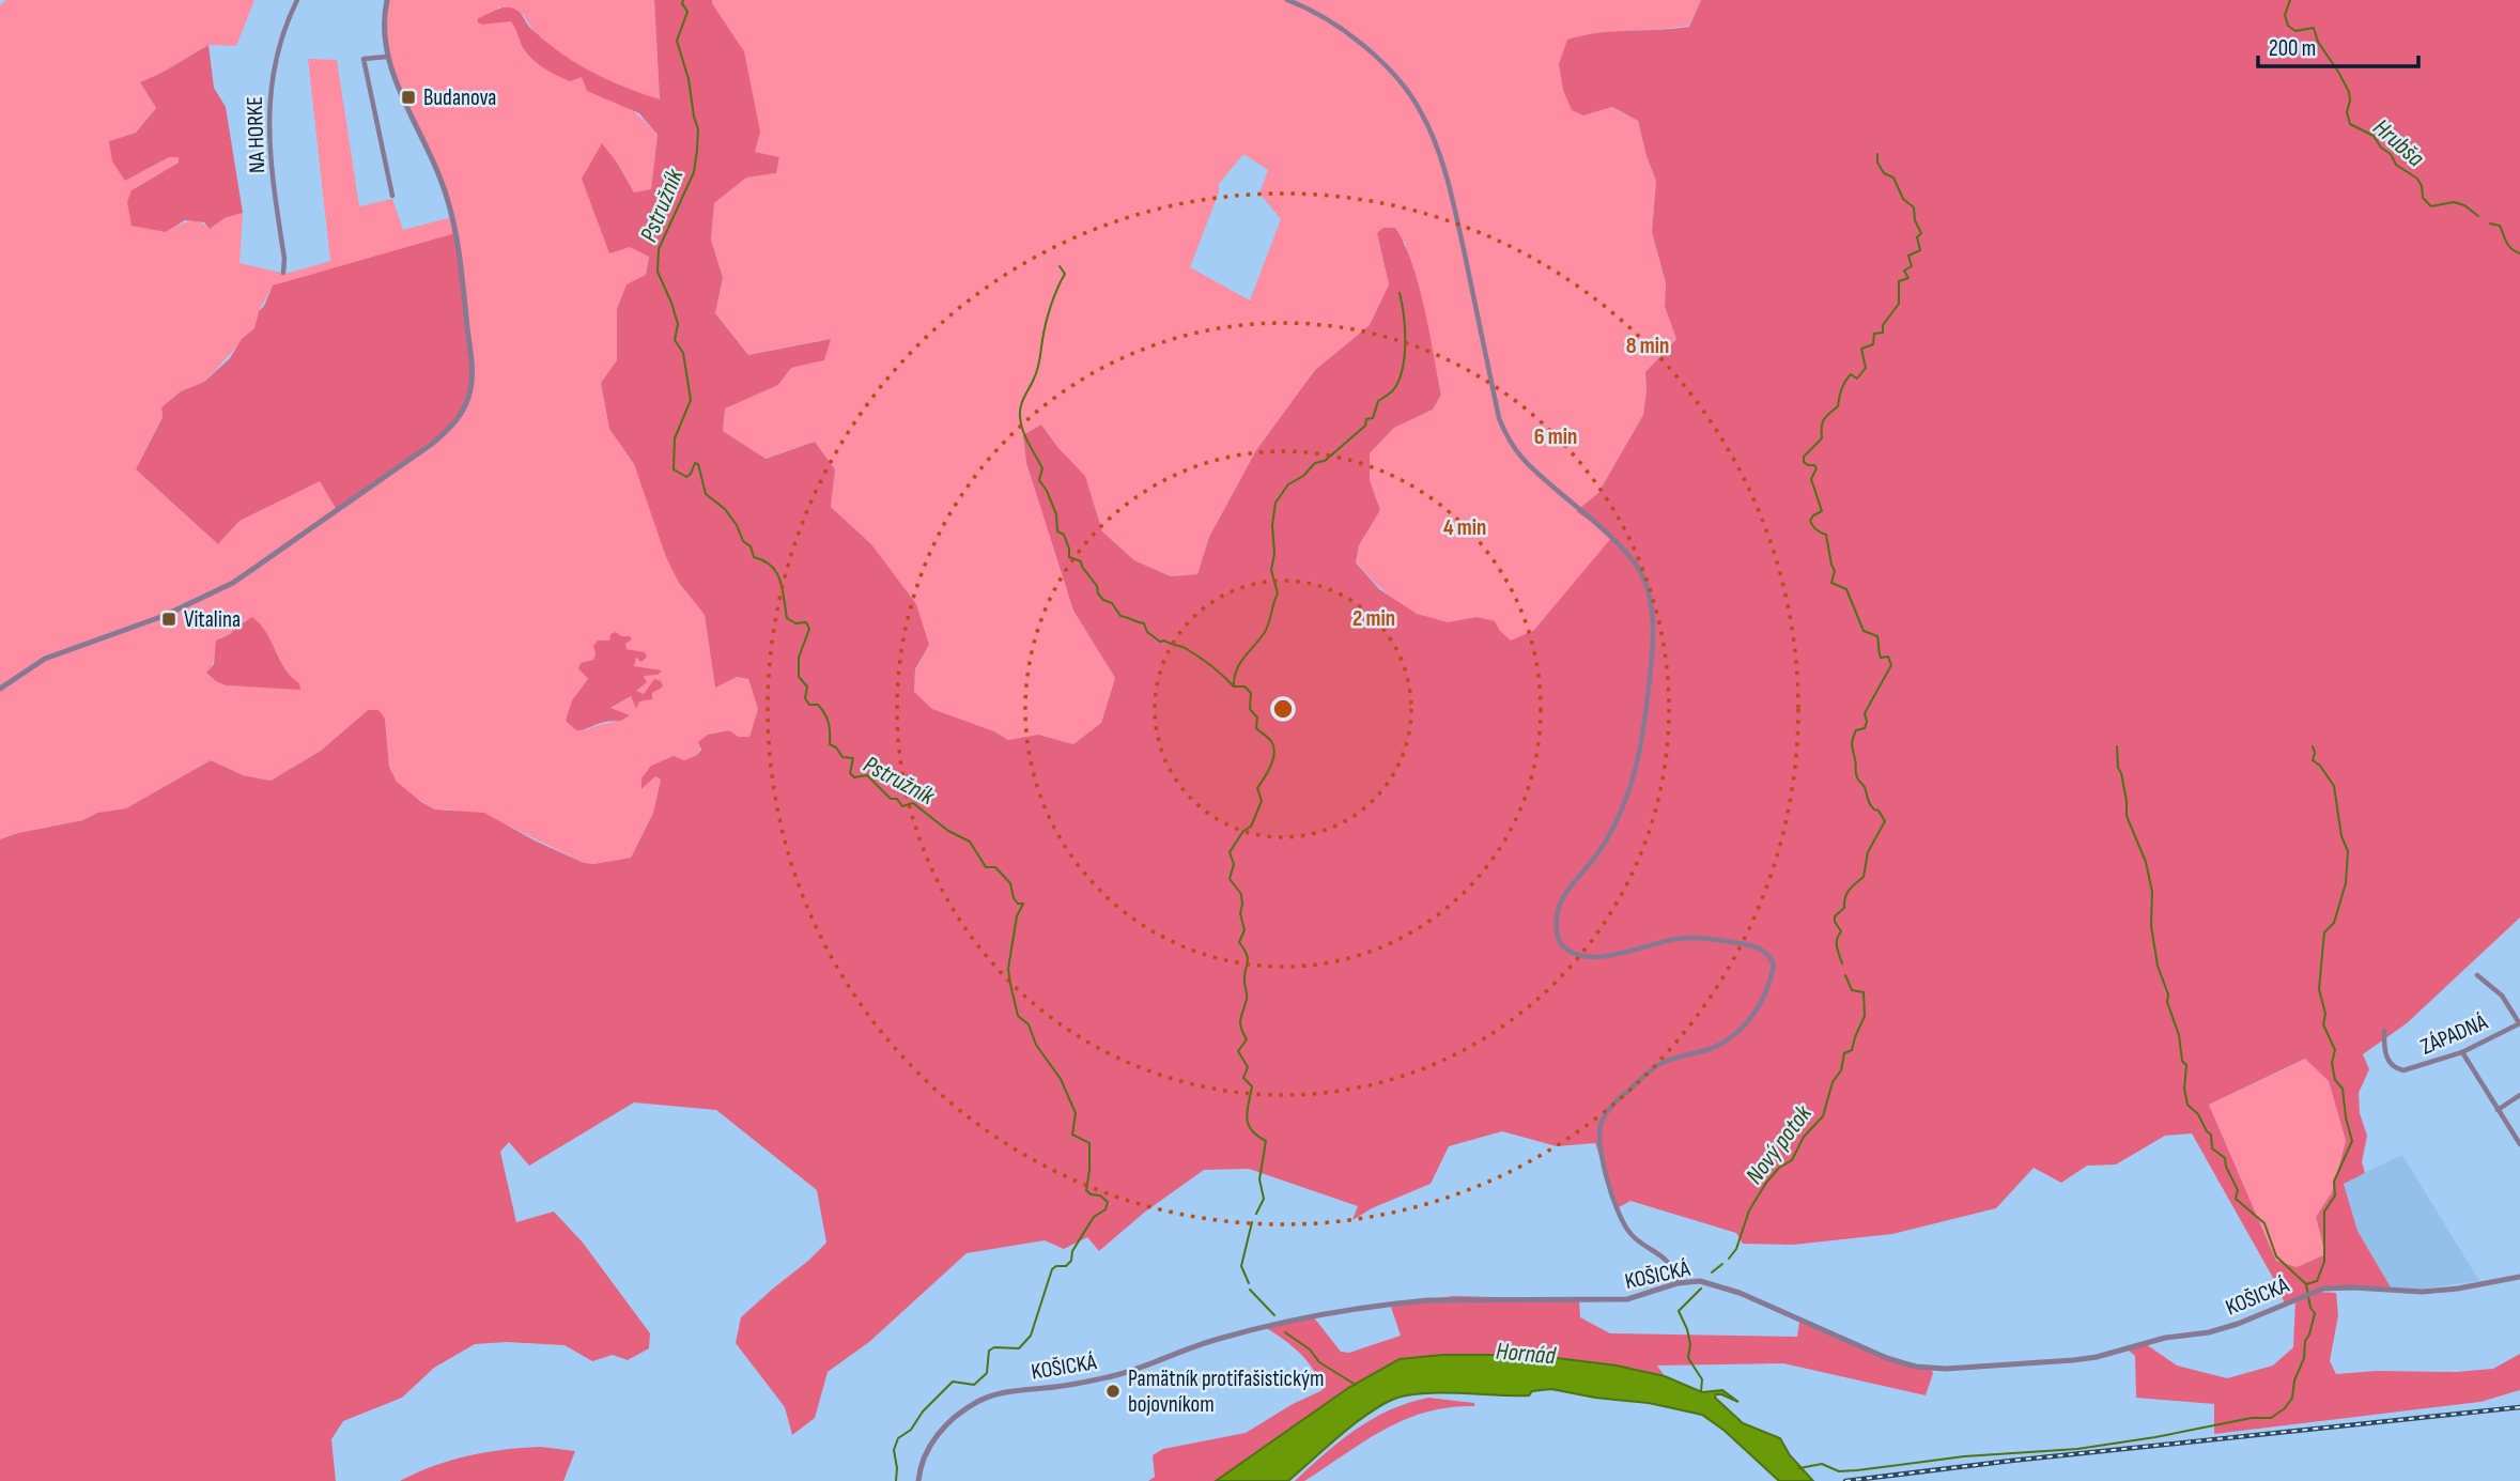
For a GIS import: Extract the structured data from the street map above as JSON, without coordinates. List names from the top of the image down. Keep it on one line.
{"streets":{"street":["NA HORKE","ZÁPADNÁ","KOŠICKÁ"]},"water":["Hrubša","Pstružník","Nový potok","Hornád"],"places":{"transit":["Budanova","Vitalina"],"other":["Pamätník protifašistickým bojovníkom"]},"scale_bar":"200 m","rings":["8 min","6 min","4 min","2 min"]}
